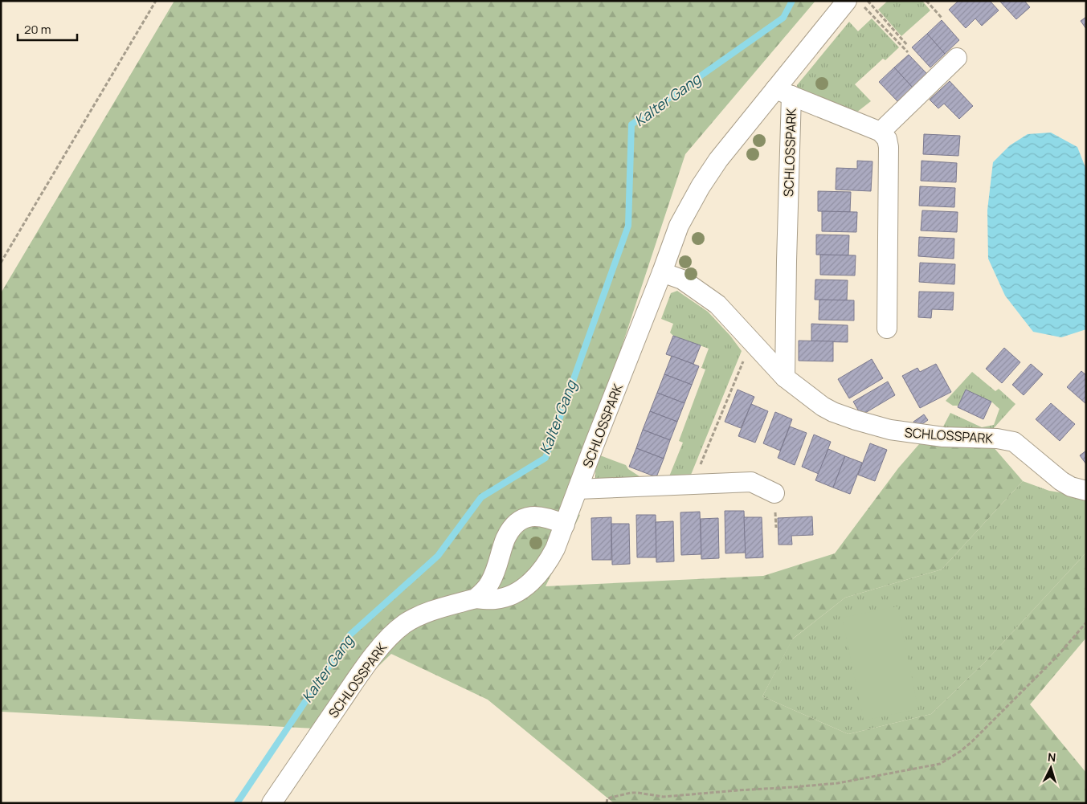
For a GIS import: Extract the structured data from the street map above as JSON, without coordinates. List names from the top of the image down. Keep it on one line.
{"streets":{"street":["SCHLOSSPARK"]},"water":["Kalter Gang"],"scale_bar":"20 m","north":"top"}
